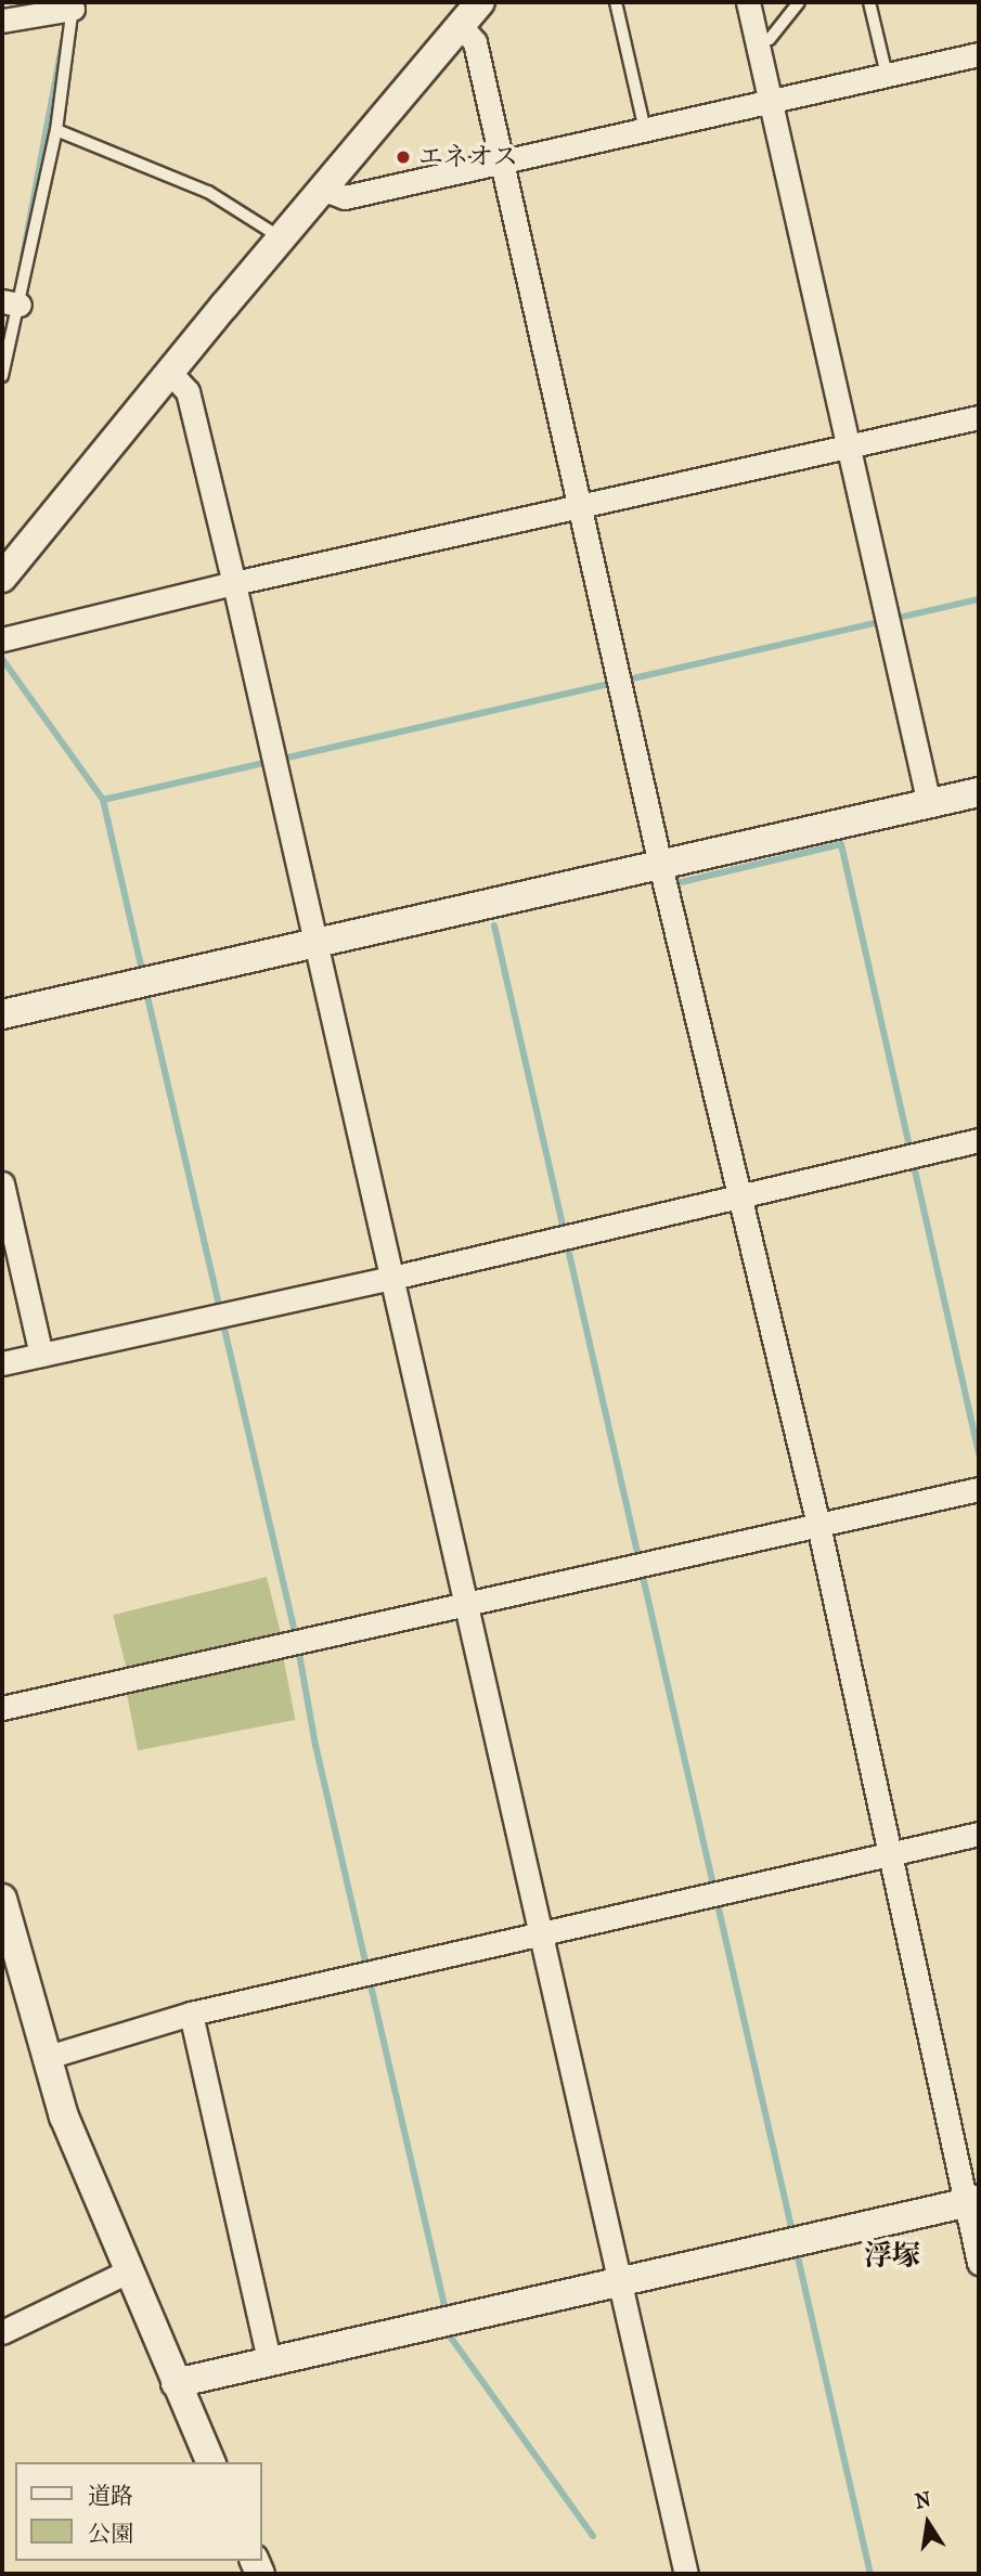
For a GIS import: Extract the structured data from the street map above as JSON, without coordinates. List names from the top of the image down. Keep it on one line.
{"districts":["浮塚"],"places":["エネオス"],"legend":["道路","公園"],"north":"top"}
